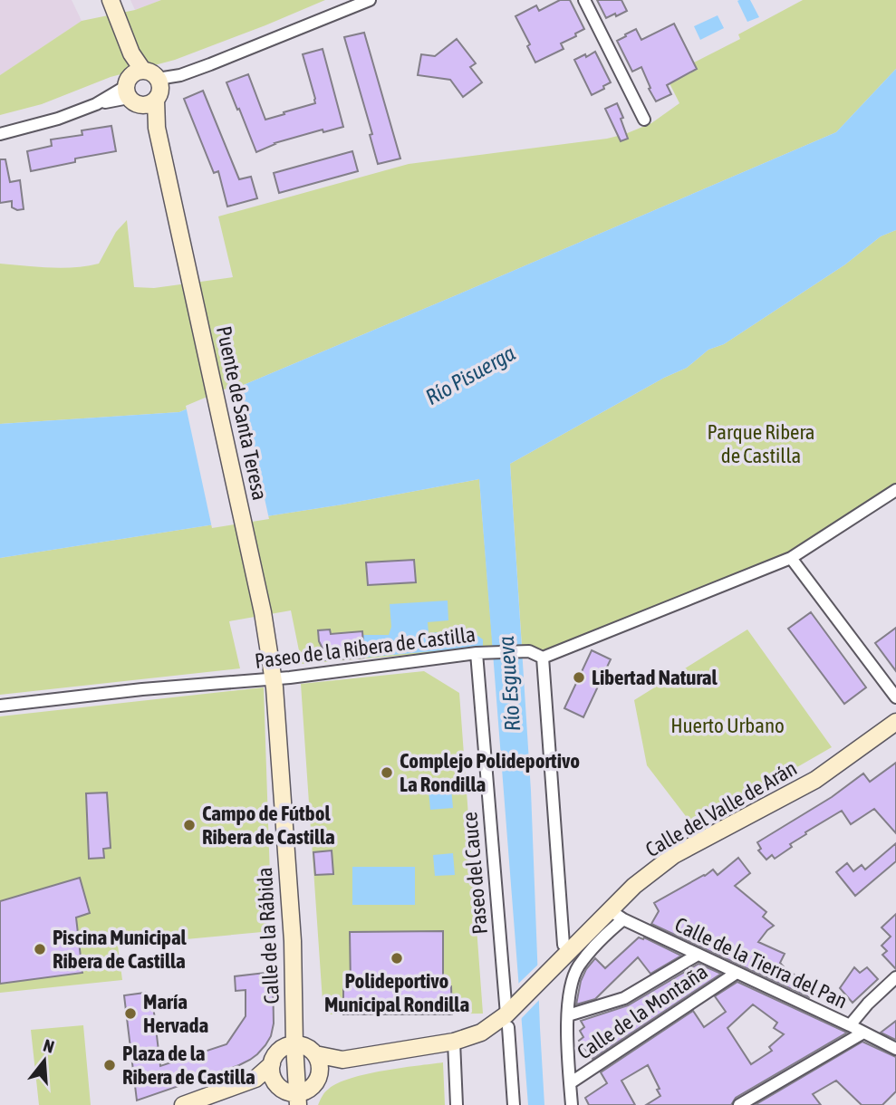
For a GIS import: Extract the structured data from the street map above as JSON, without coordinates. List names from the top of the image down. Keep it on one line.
{"streets":{"street":["Puente de Santa Teresa","Paseo de la Ribera de Castilla","Calle del Valle de Arán","Paseo del Cauce","Calle de la Rábida","Calle de la Tierra del Pan","Calle de la Montaña"]},"crossings":[["Puente de Santa Teresa","Calle de la Rábida"],["Paseo de la Ribera de Castilla","Paseo del Cauce"],["Paseo de la Ribera de Castilla","Calle de la Rábida"],["Calle del Valle de Arán","Paseo del Cauce"],["Calle del Valle de Arán","Calle de la Tierra del Pan"],["Calle de la Tierra del Pan","Calle de la Montaña"]],"water":["Río Pisuerga","Río Esgueva"],"parks":["Parque Ribera de Castilla","Huerto Urbano"],"places":["Libertad Natural","Complejo Polideportivo La Rondilla","Campo de Fútbol Ribera de Castilla","Piscina Municipal Ribera de Castilla","Polideportivo Municipal Rondilla","María Hervada","Plaza de la Ribera de Castilla"],"north":"top"}
